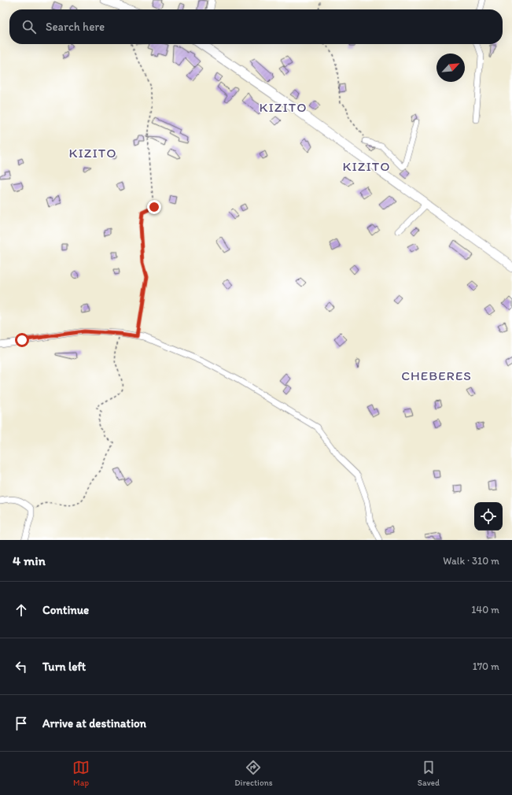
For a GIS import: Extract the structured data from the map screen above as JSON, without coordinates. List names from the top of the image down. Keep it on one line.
{"districts":["KIZITO","KIZITO","KIZITO","CHEBERES"],"north":"top right","page":{"search":"Search here","heading":["4 min","Walk · 310 m"],"list":[["Continue","140 m"],["Turn left","170 m"],"Arrive at destination"],"nav":["Map","Directions","Saved"]}}
